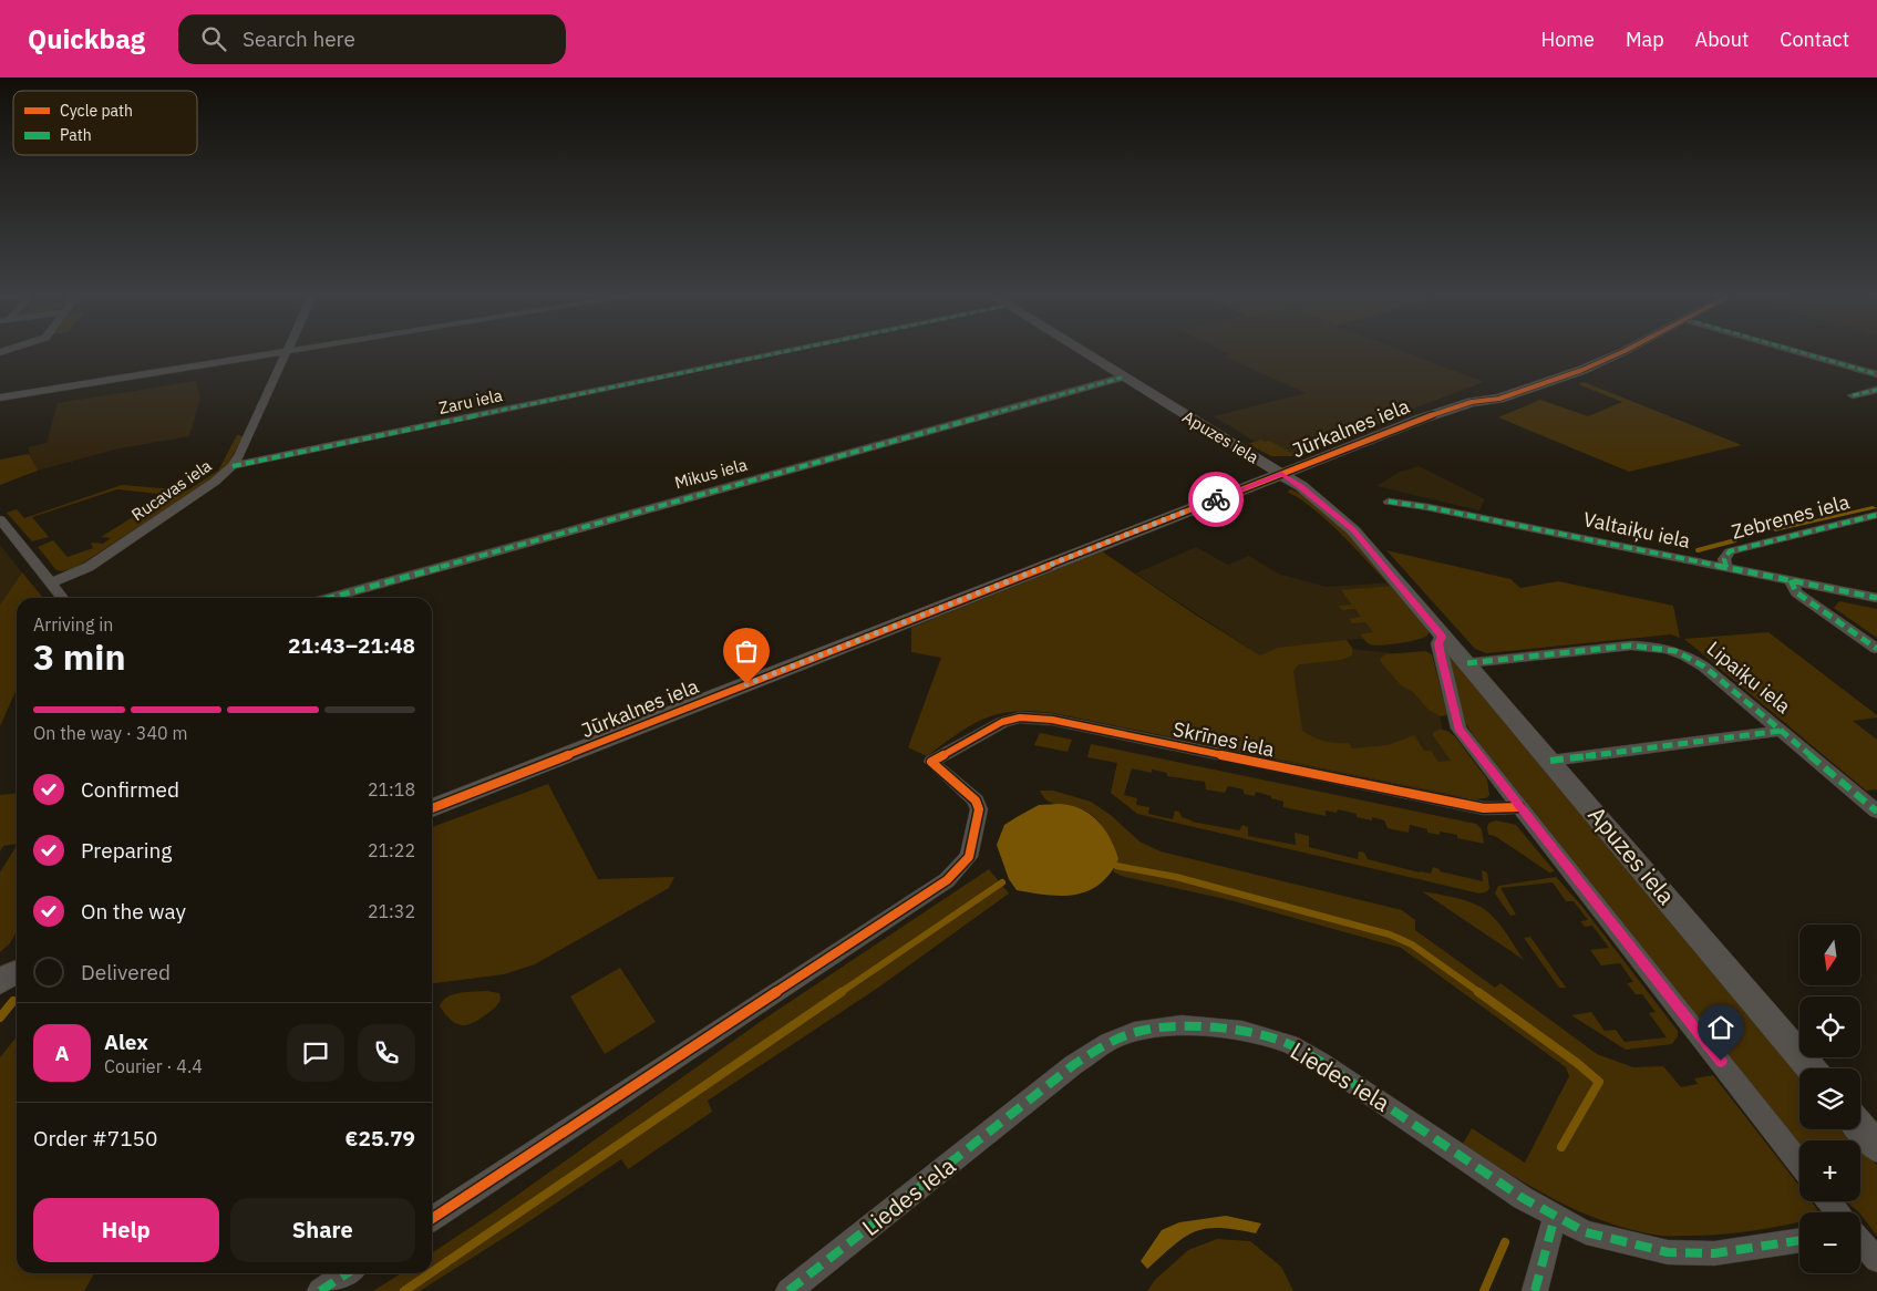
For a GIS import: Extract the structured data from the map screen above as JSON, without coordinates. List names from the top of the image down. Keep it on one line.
{"streets":{"street":["Zaru iela","Jūrkalnes iela","Apuzes iela","Mikus iela","Rucavas iela","Zebrenes iela","Valtaiķu iela","Lipaiķu iela","Skrīnes iela","Liedes iela"]},"crossings":[["Zaru iela","Rucavas iela"],["Jūrkalnes iela","Apuzes iela"],["Apuzes iela","Mikus iela"],["Apuzes iela","Lipaiķu iela"],["Zebrenes iela","Valtaiķu iela"]],"legend":["Cycle path","Path"],"north":"bottom","page":{"header":"Quickbag","search":"Search here","nav":["Home","Map","About","Contact"],"heading":["3 min","Arriving in","21:43–21:48"],"panel":["Alex","Courier · 4.4","Order #7150","€25.79"],"bar":"On the way · 340 m","list":[["Confirmed","21:18"],["Preparing","21:22"],["On the way","21:32"],"Delivered"],"map_buttons":["+","−"],"round":"A","buttons":["Help","Share"]}}
